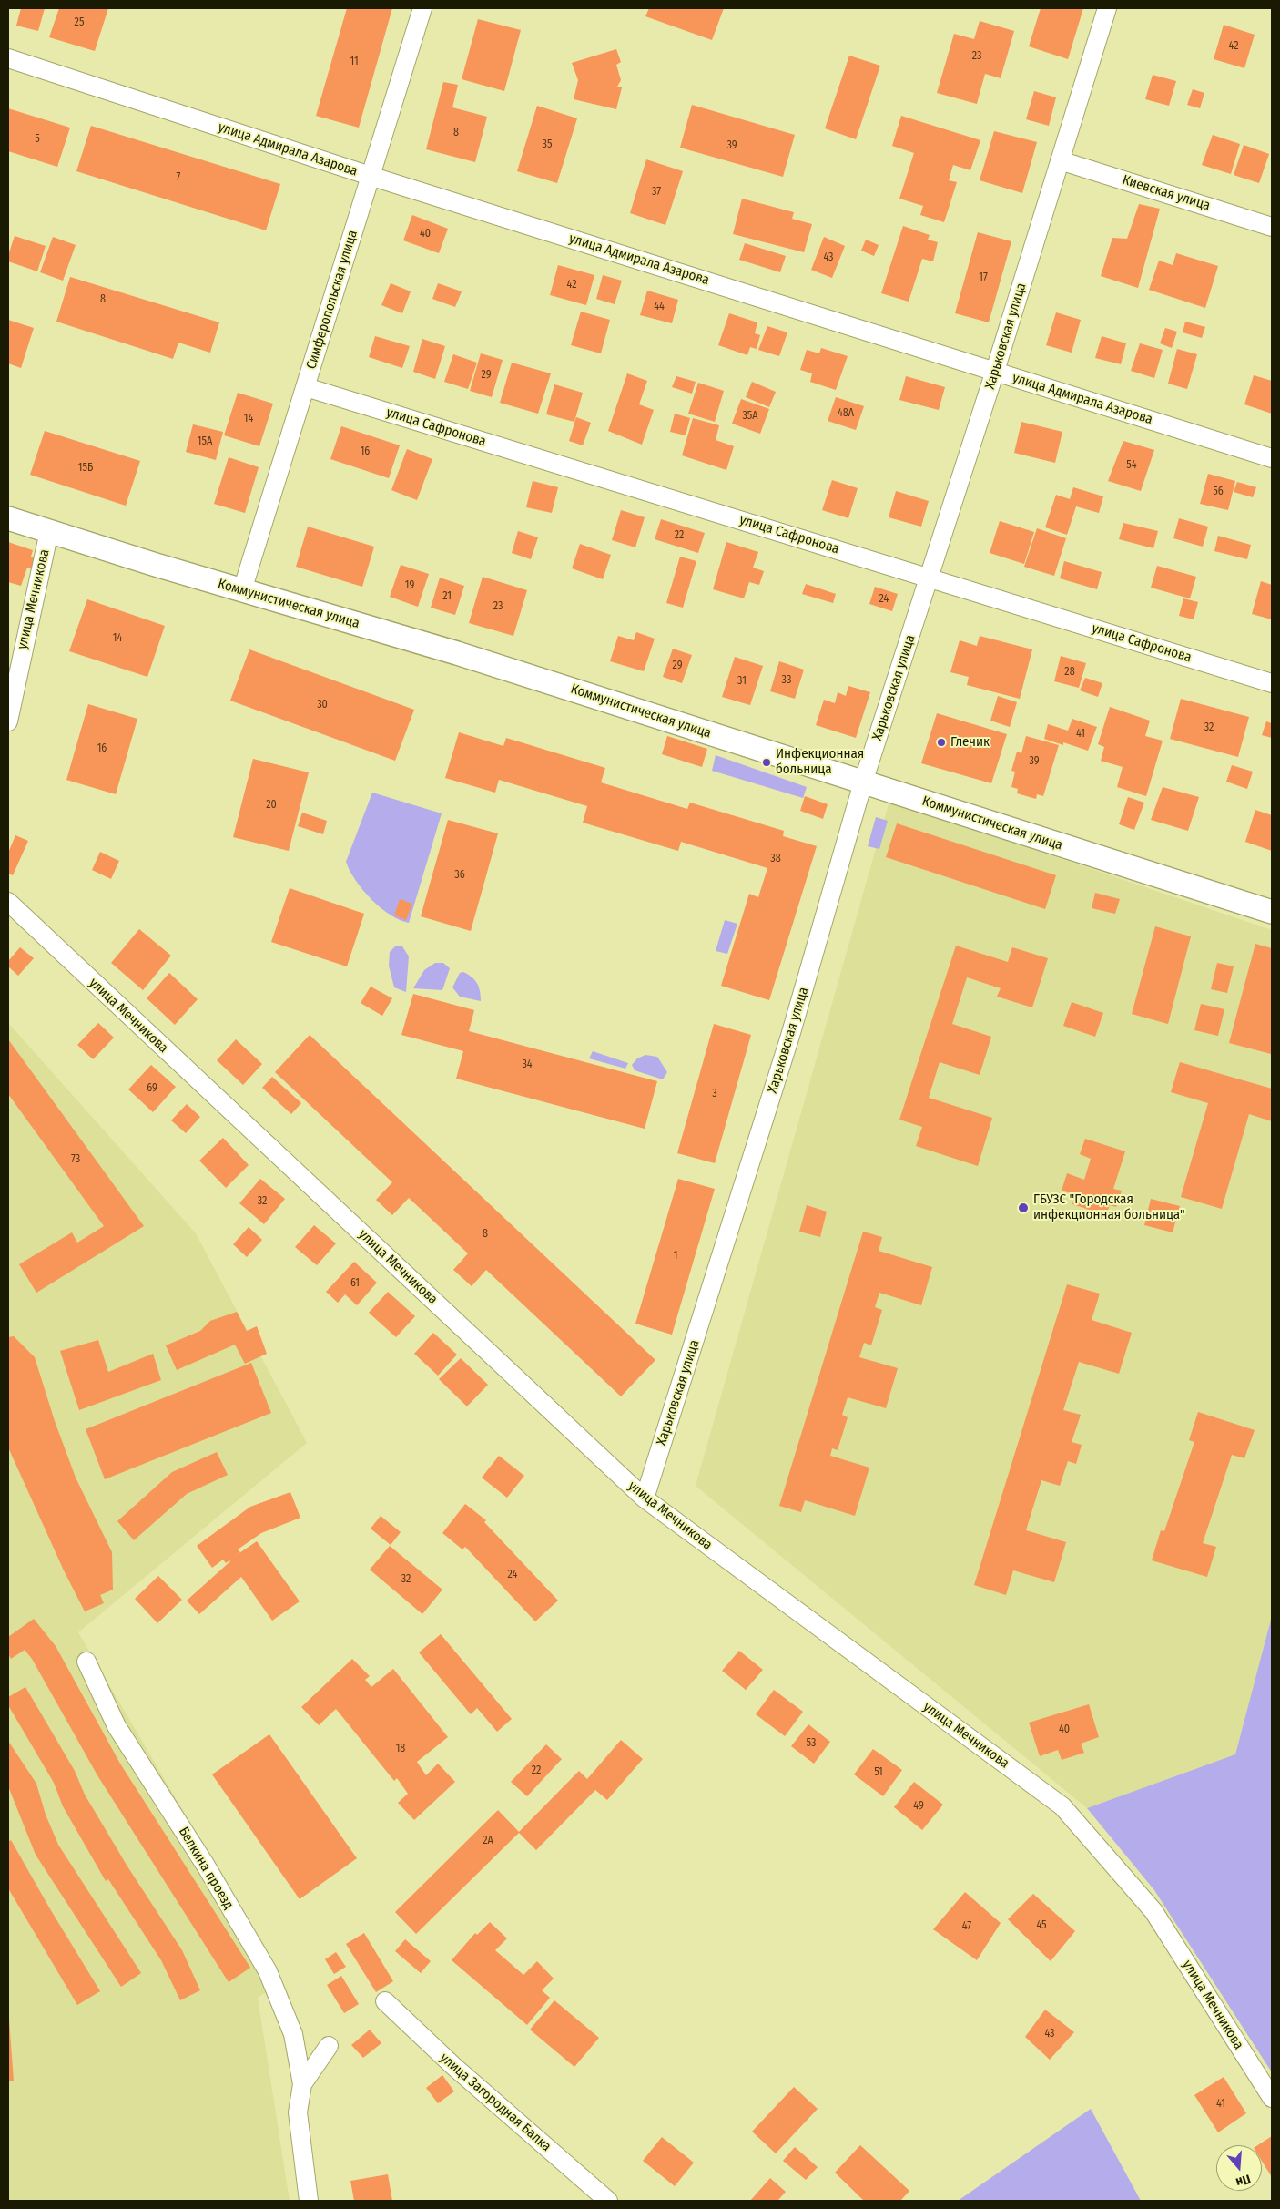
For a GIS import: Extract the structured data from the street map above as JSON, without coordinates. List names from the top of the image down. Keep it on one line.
{"streets":{"street":["улица Адмирала Азарова","Киевская улица","Симферопольская улица","Харьковская улица","улица Сафронова","улица Мечникова","Коммунистическая улица","Белкина проезд","улица Загородная Балка"]},"crossings":[["улица Адмирала Азарова","Симферопольская улица"],["улица Адмирала Азарова","Харьковская улица"],["Киевская улица","Харьковская улица"],["Симферопольская улица","улица Сафронова"],["Симферопольская улица","Коммунистическая улица"],["Харьковская улица","улица Сафронова"],["Харьковская улица","улица Мечникова"],["Харьковская улица","Коммунистическая улица"],["улица Мечникова","Коммунистическая улица"]],"places":["Глечик","Инфекционная больница","ГБУЗС \"Городская инфекционная больница\""],"house_numbers":["25","42","23","11","8","5","35","39","7","37","40","43","17","42","8","44","29","48А","35А","14","15А","16","54","15Б","56","22","19","21","24","23","14","29","28","33","31","30","32","41","16","39","20","38","36","34","69","3","73","32","8","1","61","24","32","40","53","18","22","51","49","2А","45","47","43","41"],"north":"bottom"}
